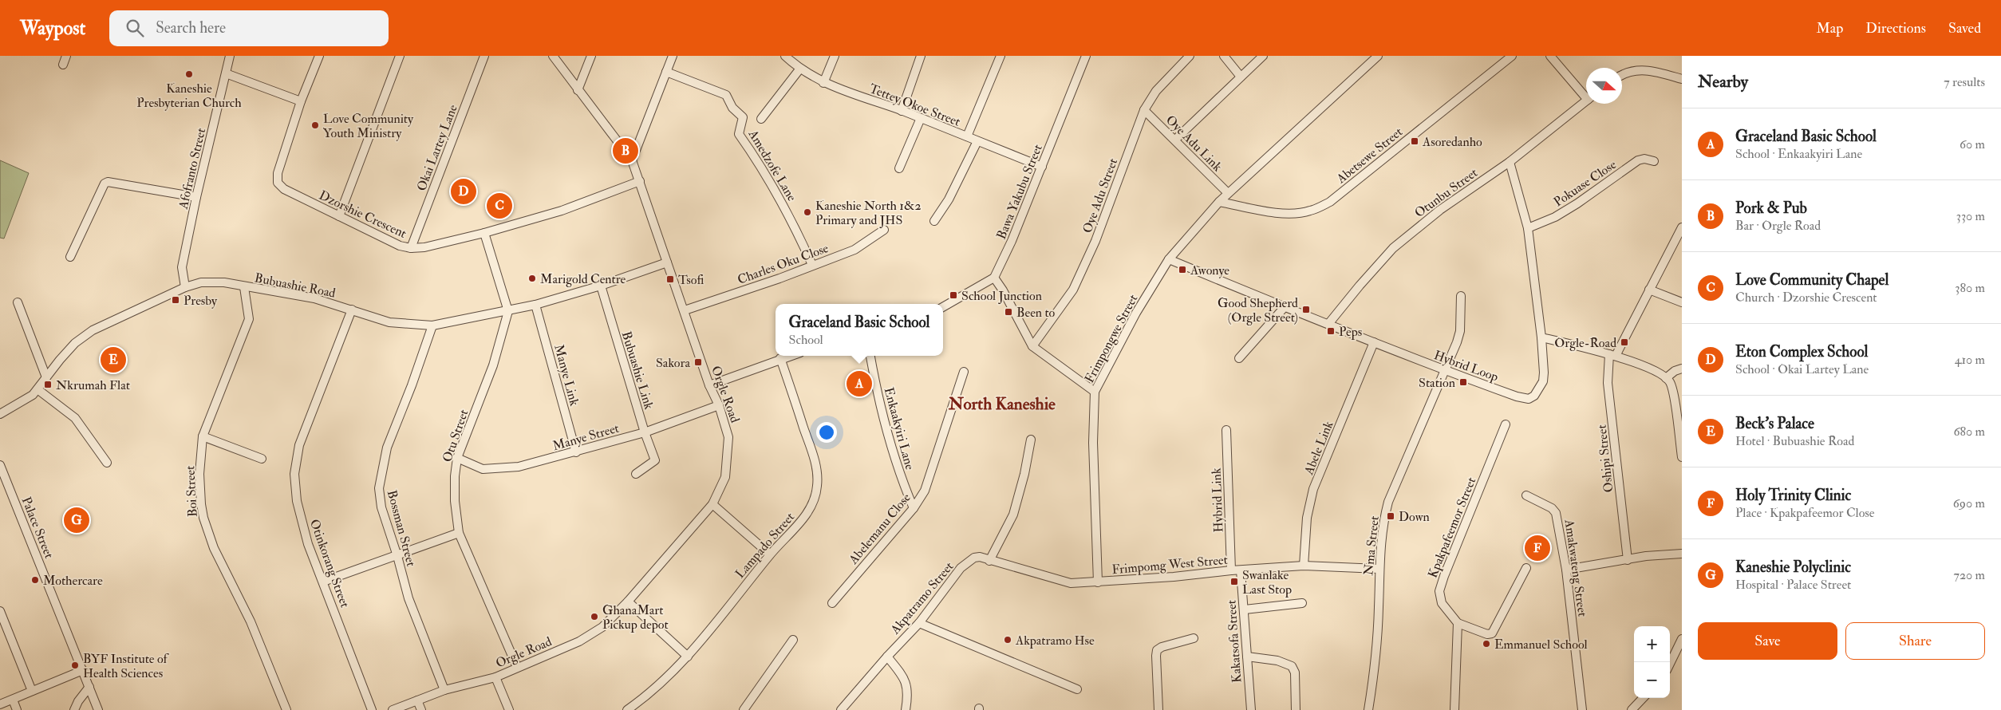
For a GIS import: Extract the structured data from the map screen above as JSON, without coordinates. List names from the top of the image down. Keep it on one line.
{"streets":{"street":["Tettey Okoe Street","Oye Adu Link","Okai Lartey Lane","Abetsewe Street","Amedzofe Lane","Afofranto Street","Pokuase Close","Bawa Yakubu Street","Otunbu Street","Oye Adu Street","Dzorshie Crescent","Charles Oku Close","Bubuashie Road","Frimpongwe Street","Hybrid Loop","Bubuashie Link","Manye Link","Orgle Road","Enkaakyiri Lane","Otu Street","Manye Street","Abele Link","Oshipi Street","Boi Street","Hybrid Link","Palace Street","Kpakpafeemor Street","Bossman Street","Abelemanu Close","Lampado Street","Nma Street","Otinkorang Street","Frimpomg West Street","Amakwateng Street","Akpatramo Street","Kakatsofa Street"]},"crossings":[["Tettey Okoe Street","Bawa Yakubu Street"],["Oye Adu Link","Oye Adu Street"],["Oye Adu Link","Frimpongwe Street"],["Okai Lartey Lane","Dzorshie Crescent"],["Abetsewe Street","Frimpongwe Street"],["Amedzofe Lane","Charles Oku Close"],["Afofranto Street","Bubuashie Road"],["Pokuase Close","Hybrid Loop"],["Otunbu Street","Hybrid Loop"],["Dzorshie Crescent","Orgle Road"],["Charles Oku Close","Orgle Road"],["Bubuashie Road","Bubuashie Link"],["Bubuashie Road","Manye Link"],["Bubuashie Road","Orgle Road"],["Bubuashie Road","Otu Street"],["Bubuashie Road","Boi Street"],["Bubuashie Road","Bossman Street"],["Bubuashie Road","Otinkorang Street"],["Frimpongwe Street","Hybrid Loop"],["Frimpongwe Street","Frimpomg West Street"],["Hybrid Loop","Abele Link"],["Hybrid Loop","Nma Street"],["Bubuashie Link","Manye Street"],["Manye Link","Manye Street"],["Orgle Road","Otu Street"],["Orgle Road","Manye Street"],["Orgle Road","Bossman Street"],["Enkaakyiri Lane","Abelemanu Close"],["Otu Street","Manye Street"],["Abele Link","Frimpomg West Street"],["Hybrid Link","Frimpomg West Street"],["Nma Street","Frimpomg West Street"],["Frimpomg West Street","Akpatramo Street"],["Frimpomg West Street","Kakatsofa Street"]],"districts":["North Kaneshie"],"places":{"other":["Kaneshie Presbyterian Church","Love Community Youth Ministry","Kaneshie North 1&2 Primary and JHS","Marigold Centre","Mothercare","GhanaMart Pickup depot","Akpatramo Hse","Emmanuel School","BYF Institute of Health Sciences"],"transit":["Asoredanho","Awonye","Tsofi","School Junction","Presby","Good Shepherd (Orgle Street)","Been to","Peps","Orgle-Road","Sakora","Station","Nkrumah Flat","Down","Swanlake Last Stop"]},"north":"right","page":{"header":"Waypost","search":"Search here","nav":["Map","Directions","Saved"],"heading":["Nearby","7 results"],"list":[{"mark":"A","name":"Graceland Basic School","note":"School · Enkaakyiri Lane","value":"60 m"},{"mark":"B","name":"Pork & Pub","note":"Bar · Orgle Road","value":"330 m"},{"mark":"C","name":"Love Community Chapel","note":"Church · Dzorshie Crescent","value":"380 m"},{"mark":"D","name":"Eton Complex School","note":"School · Okai Lartey Lane","value":"410 m"},{"mark":"E","name":"Beck's Palace","note":"Hotel · Bubuashie Road","value":"680 m"},{"mark":"F","name":"Holy Trinity Clinic","note":"Place · Kpakpafeemor Close","value":"690 m"},{"mark":"G","name":"Kaneshie Polyclinic","note":"Hospital · Palace Street","value":"720 m"}],"pins":["B","D","C","E","A","G","F"],"popup":["Graceland Basic School","School"],"buttons":["Save","Share"],"map_buttons":["+","−"]}}
